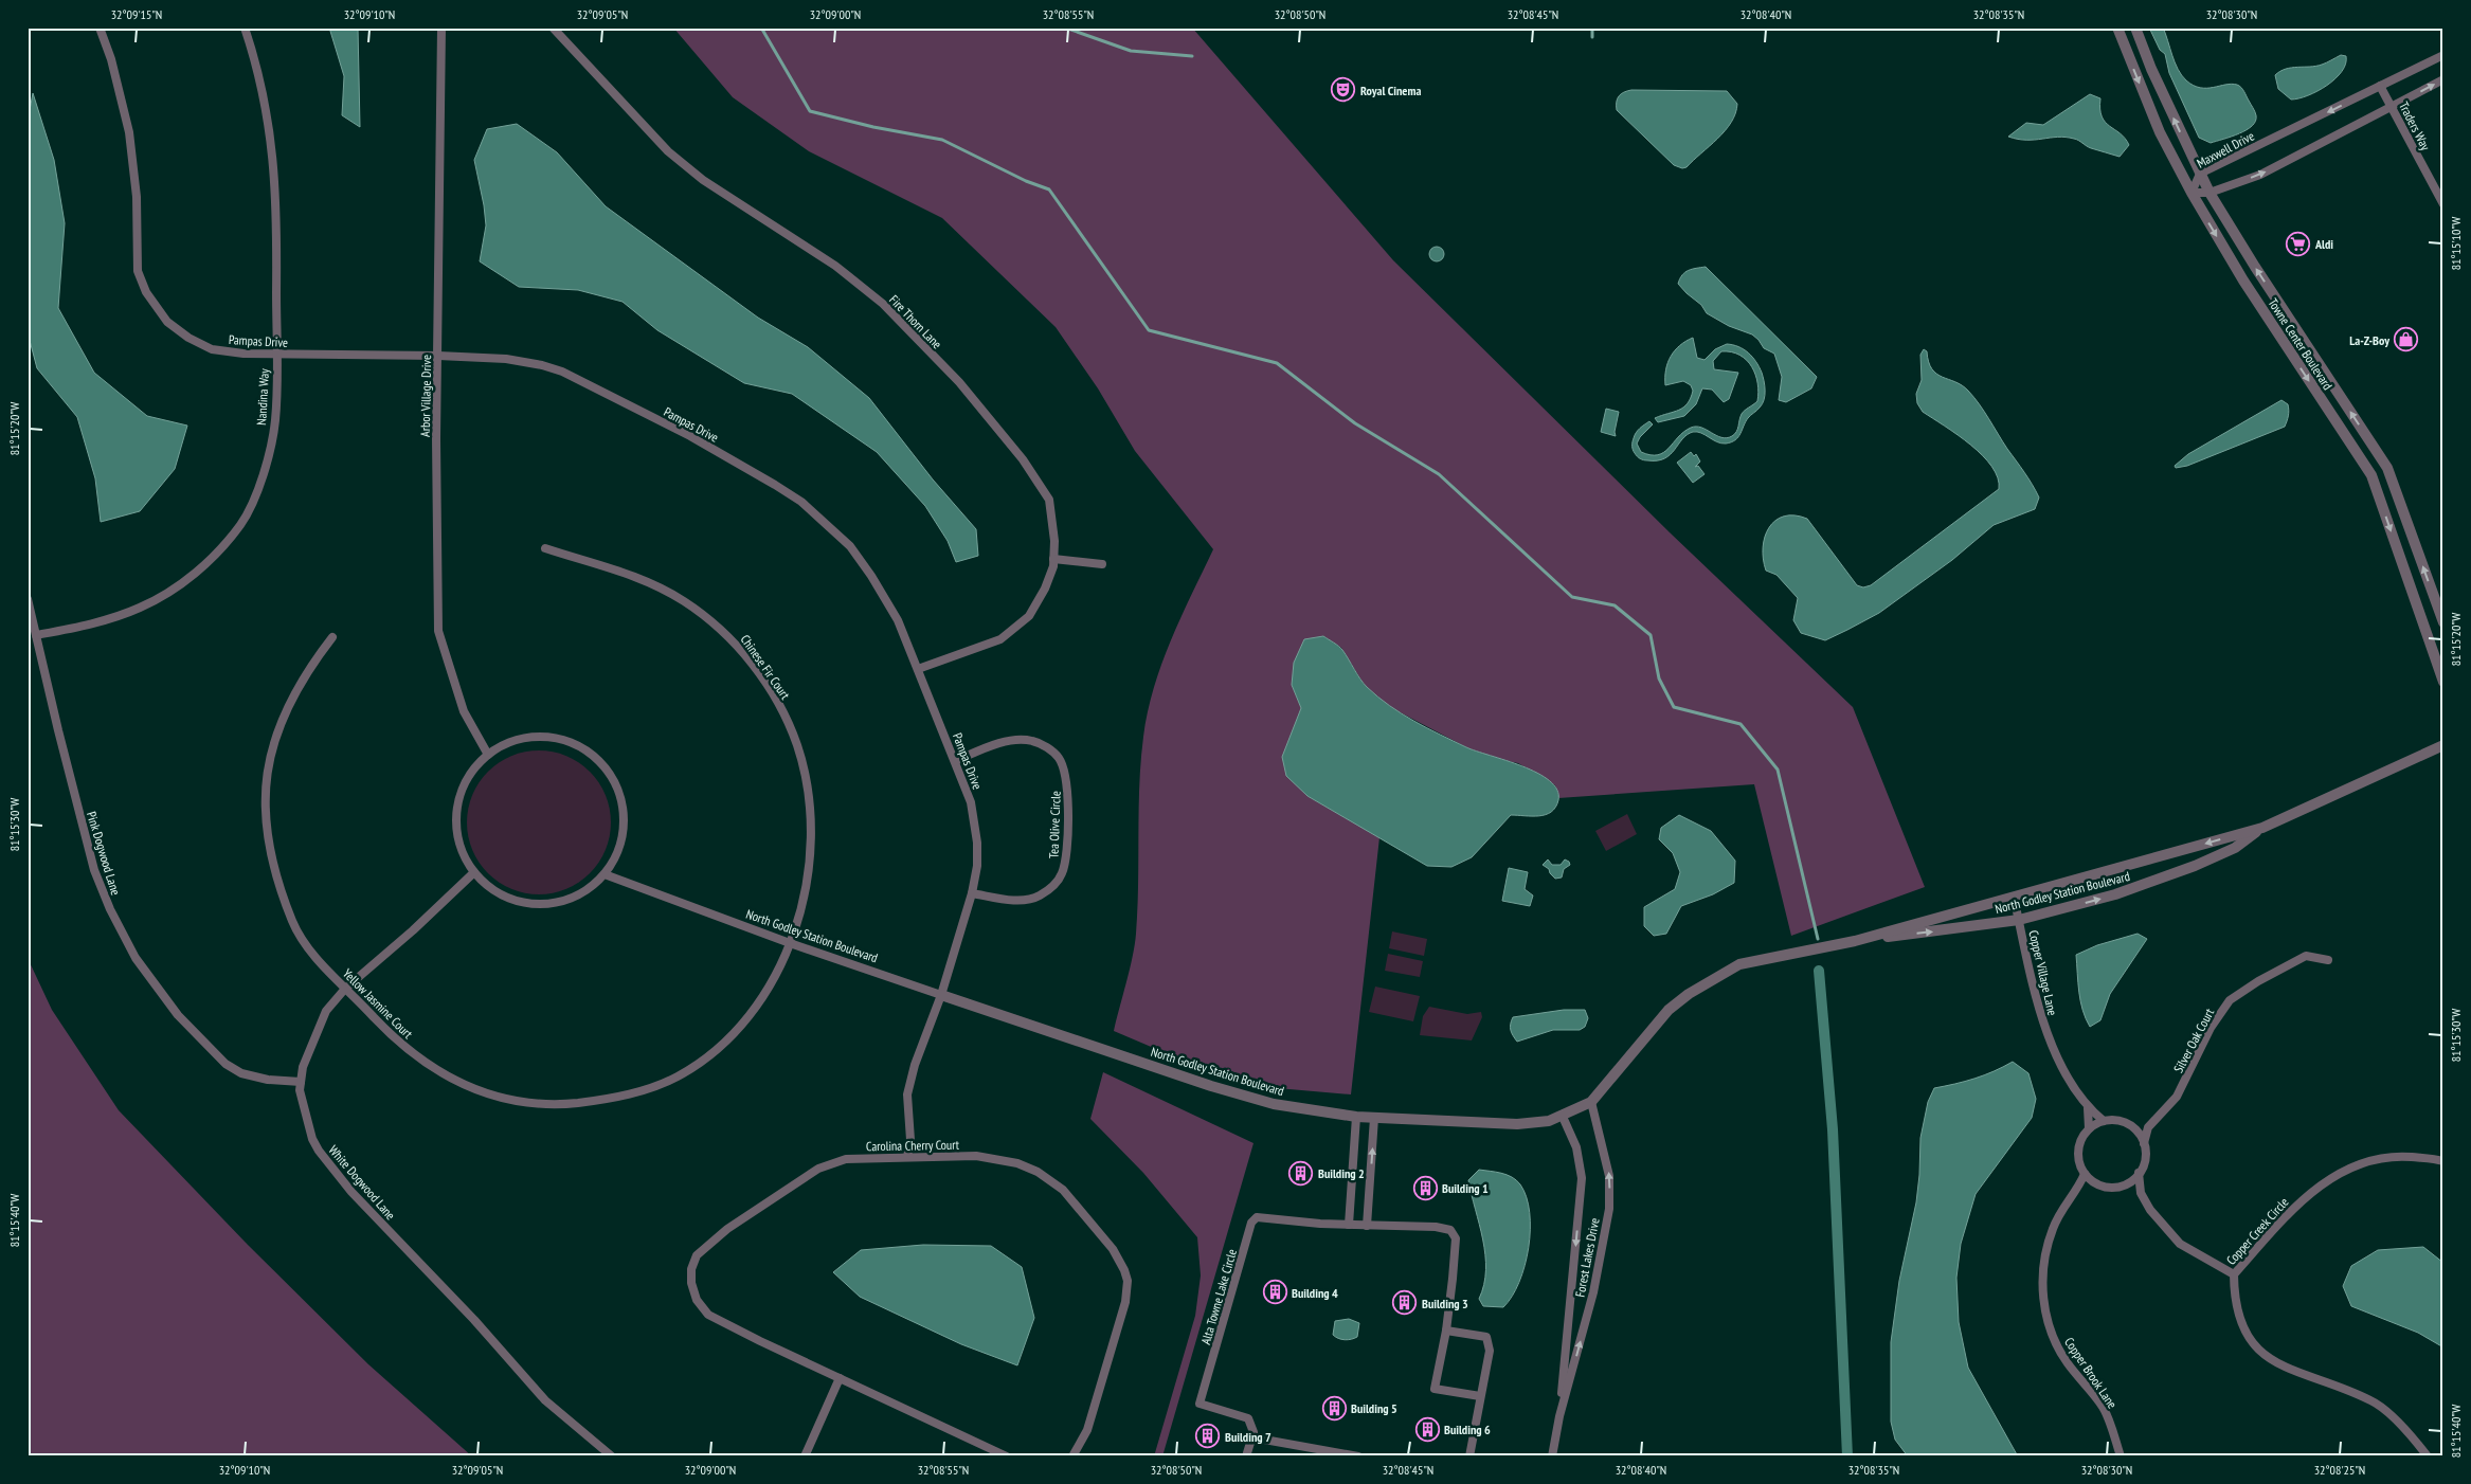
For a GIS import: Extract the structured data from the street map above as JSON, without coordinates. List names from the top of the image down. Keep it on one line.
{"streets":{"street":["Traders Way","Maxwell Drive","Fire Thorn Lane","Pampas Drive","Towne Center Boulevard","Arbor Village Drive","Nandina Way","Chinese Fir Court","Tea Olive Circle","Pink Dogwood Lane","North Godley Station Boulevard","Copper Village Lane","Yellow Jasmine Court","Silver Oak Court","Carolina Cherry Court","White Dogwood Lane","Copper Creek Circle","Forest Lakes Drive","Alta Towne Lake Circle","Copper Brook Lane"]},"crossings":[["Traders Way","Maxwell Drive"],["Maxwell Drive","Towne Center Boulevard"],["Fire Thorn Lane","Pampas Drive"],["Pampas Drive","Arbor Village Drive"],["Pampas Drive","Nandina Way"],["Pampas Drive","Tea Olive Circle"],["Pampas Drive","North Godley Station Boulevard"],["Pampas Drive","Carolina Cherry Court"],["Arbor Village Drive","North Godley Station Boulevard"],["Arbor Village Drive","White Dogwood Lane"],["Nandina Way","Pink Dogwood Lane"],["Chinese Fir Court","North Godley Station Boulevard"],["Chinese Fir Court","Yellow Jasmine Court"],["Pink Dogwood Lane","White Dogwood Lane"],["North Godley Station Boulevard","Copper Village Lane"],["North Godley Station Boulevard","Yellow Jasmine Court"],["North Godley Station Boulevard","White Dogwood Lane"],["North Godley Station Boulevard","Forest Lakes Drive"],["Copper Village Lane","Silver Oak Court"],["Copper Village Lane","Copper Brook Lane"],["Yellow Jasmine Court","White Dogwood Lane"],["Silver Oak Court","Copper Brook Lane"]],"places":{"theatre":["Royal Cinema"],"supermarket":["Aldi"],"shop":["La-Z-Boy"],"building":["Building 2","Building 1","Building 4","Building 3","Building 5","Building 6","Building 7"]},"coordinates":["32°09'15\"N","32°09'10\"N","32°09'05\"N","32°09'00\"N","32°08'55\"N","32°08'50\"N","32°08'45\"N","32°08'40\"N","32°08'35\"N","32°08'30\"N","81°15'10\"W","81°15'20\"W","81°15'30\"W","81°15'40\"W","32°08'25\"N"]}
